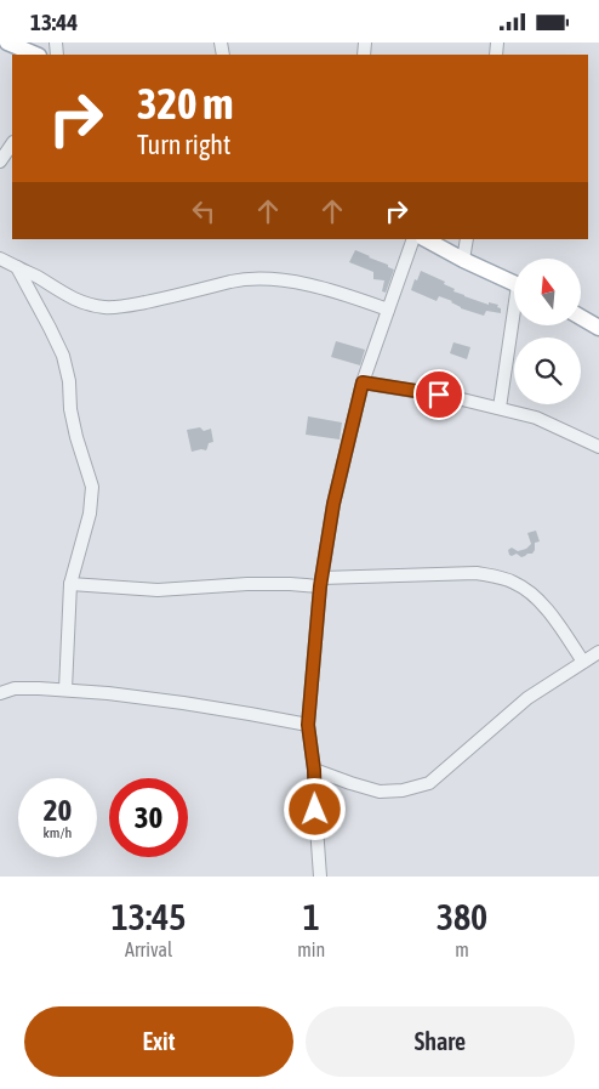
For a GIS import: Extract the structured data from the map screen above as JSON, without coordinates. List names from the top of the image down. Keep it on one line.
{"north":"top","page":{"status":"13:44","turn":["320 m","Turn right"],"speed":"20 km/h","limit":"30","eta":["13:45","Arrival","1","min","380","m"],"buttons":["Exit","Share"]}}
